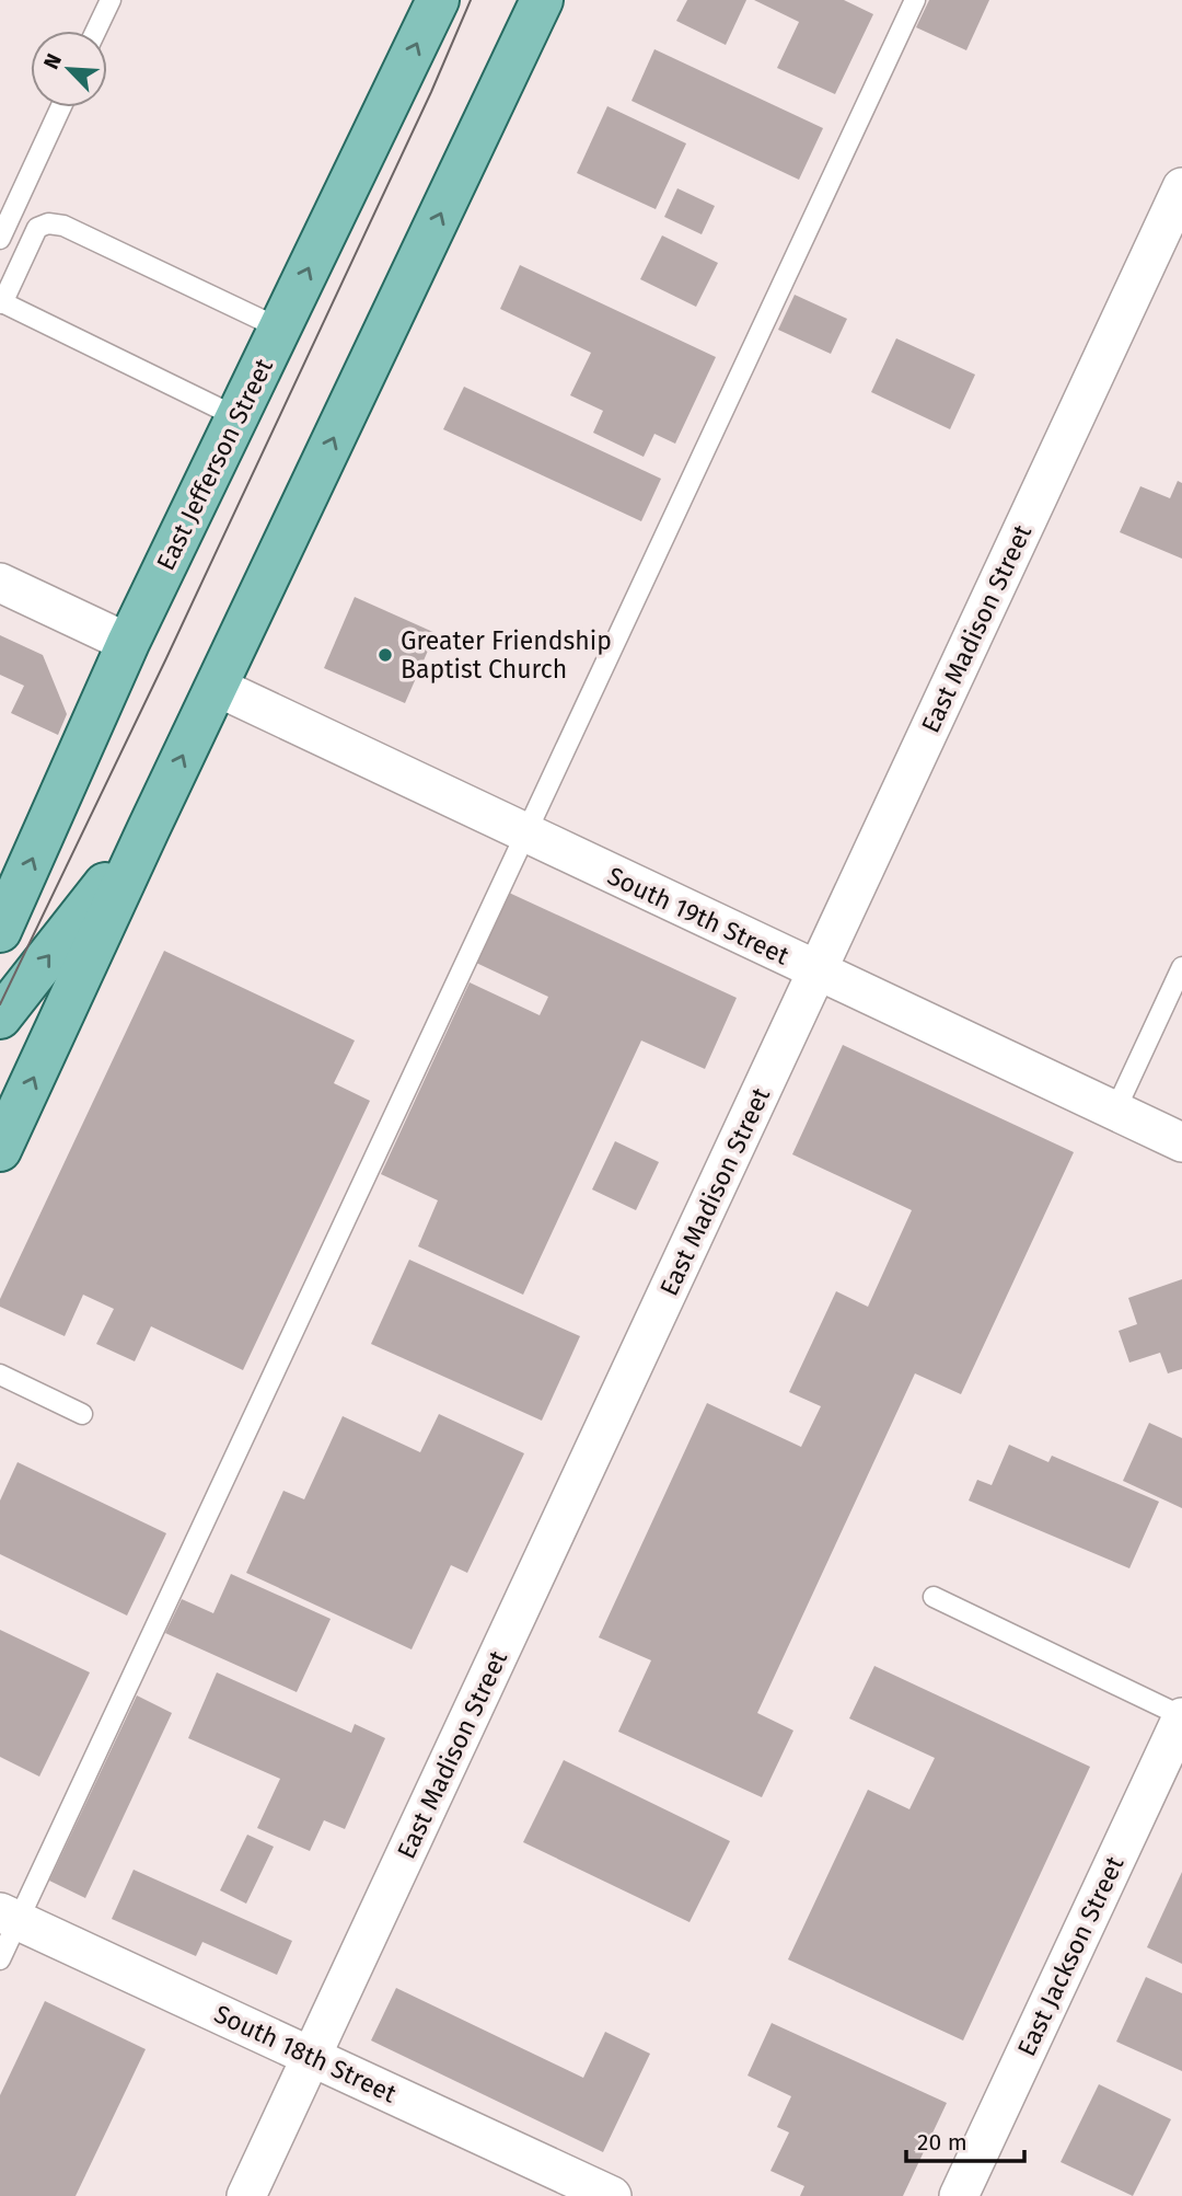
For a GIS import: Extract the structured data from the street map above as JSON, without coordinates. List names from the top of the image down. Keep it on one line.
{"streets":{"main road":["East Jefferson Street"],"street":["East Madison Street","South 19th Street","East Jackson Street","South 18th Street"]},"crossings":[["East Madison Street","South 19th Street"],["East Madison Street","South 18th Street"]],"places":["Greater Friendship Baptist Church"],"scale_bar":"20 m","north":"top left"}
